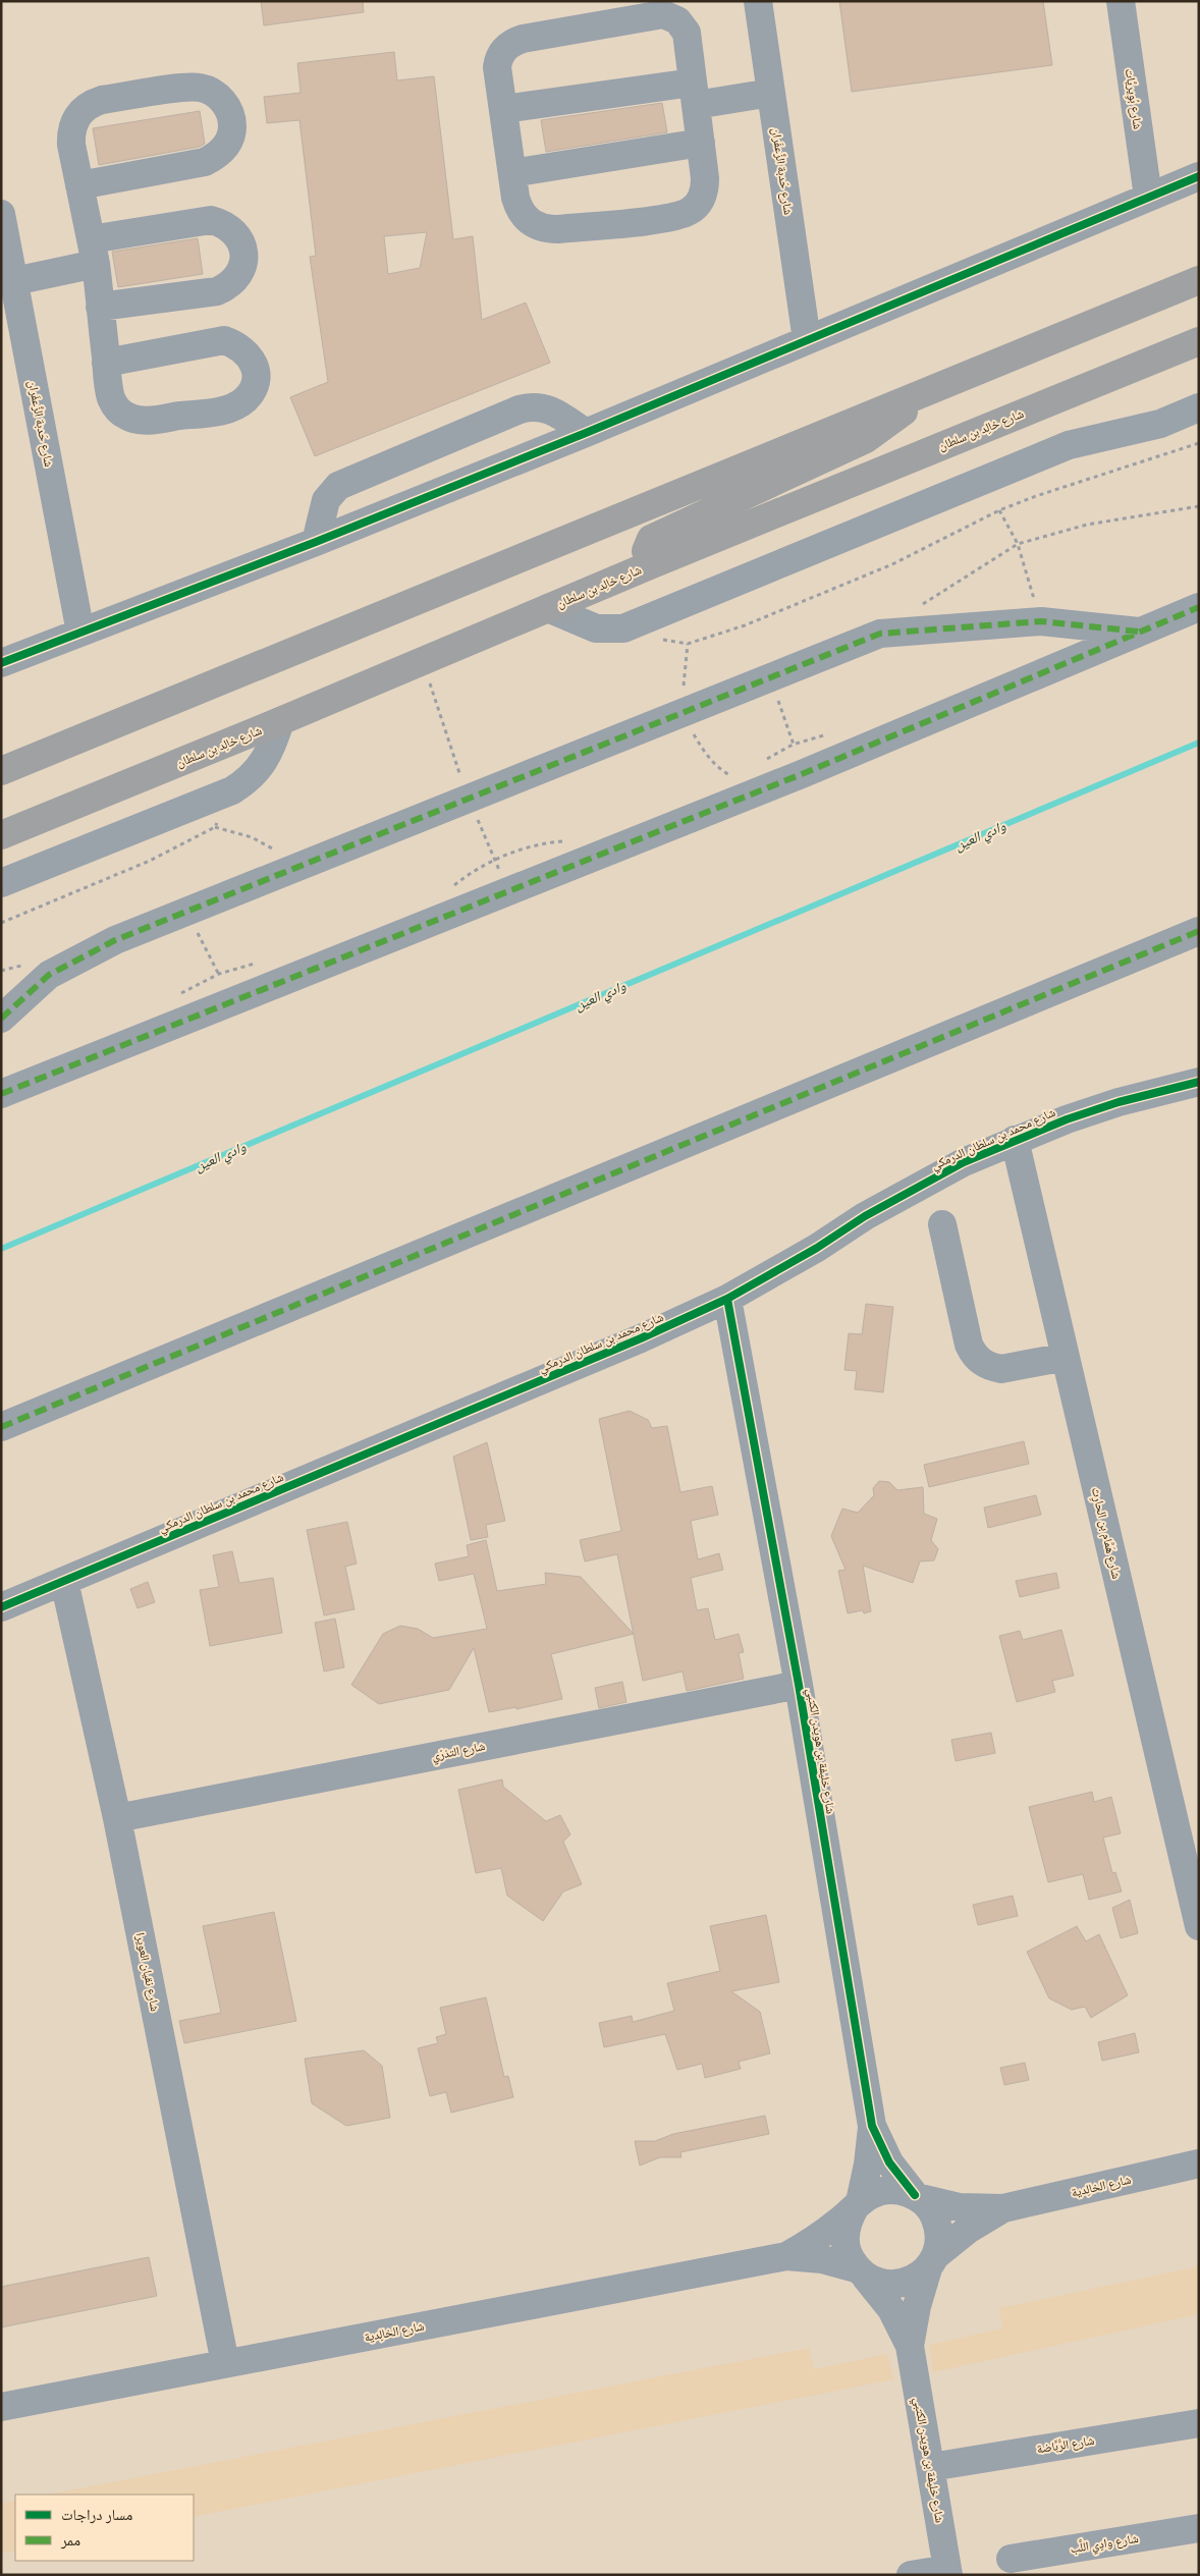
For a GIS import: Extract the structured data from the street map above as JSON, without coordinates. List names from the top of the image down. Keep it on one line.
{"streets":{"main road":["شارع خالِد بن سلطان"],"street":["شارع بُوِيريَّات","شارع حَدبة الزَّعفَران","شارع محمد بن سلطان الدرمكي","شارع هَمَّام بن الحارِث","شارع التذرّي","شارع خليفة بن هويدن الكتبي","شارع نقيان العويرا","شارع الخالِدية","شارع الرُّبَّاضة","شارع وادِي اللَّب"]},"crossings":[["شارع محمد بن سلطان الدرمكي","شارع هَمَّام بن الحارِث"],["شارع محمد بن سلطان الدرمكي","شارع خليفة بن هويدن الكتبي"],["شارع محمد بن سلطان الدرمكي","شارع نقيان العويرا"],["شارع التذرّي","شارع خليفة بن هويدن الكتبي"],["شارع التذرّي","شارع نقيان العويرا"],["شارع خليفة بن هويدن الكتبي","شارع الخالِدية"],["شارع خليفة بن هويدن الكتبي","شارع الرُّبَّاضة"],["شارع نقيان العويرا","شارع الخالِدية"]],"water":["وادي العين"],"legend":["مسار دراجات","ممر"]}
